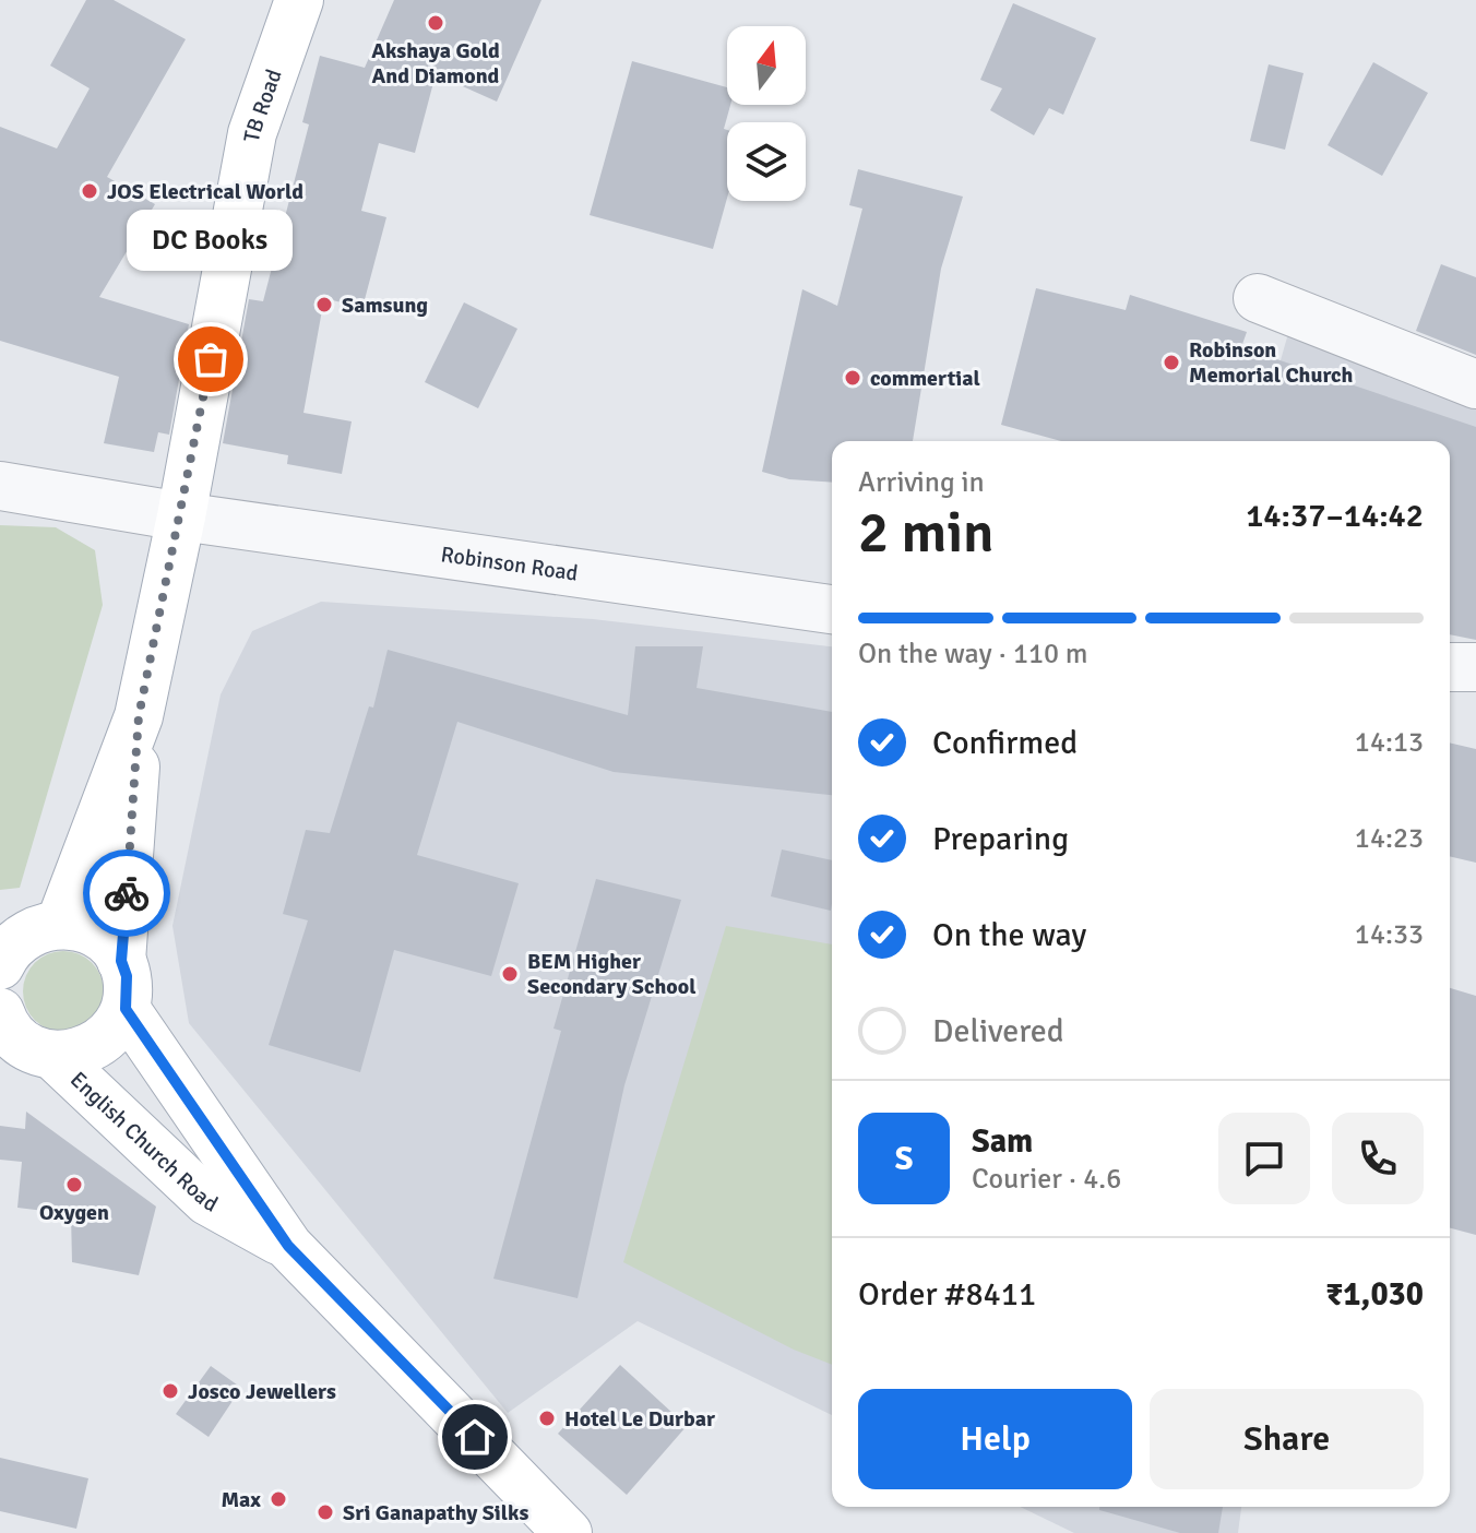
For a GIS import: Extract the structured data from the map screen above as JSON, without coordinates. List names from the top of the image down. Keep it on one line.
{"streets":{"main road":["TB Road","English Church Road"],"street":["Robinson Road"]},"crossings":[["TB Road","Robinson Road"]],"places":["Akshaya Gold And Diamond","JOS Electrical World","Samsung","DC Books","Robinson Memorial Church","commertial","BEM Higher Secondary School","Oxygen","Josco Jewellers","Hotel Le Durbar","Max","Sri Ganapathy Silks"],"north":"top","page":{"bubble":"DC Books","heading":["2 min","Arriving in","14:37–14:42"],"panel":["Sam","Courier · 4.6","Order #8411","₹1,030"],"bar":"On the way · 110 m","list":[["Confirmed","14:13"],["Preparing","14:23"],["On the way","14:33"],"Delivered"],"round":"S","buttons":["Help","Share"]}}
